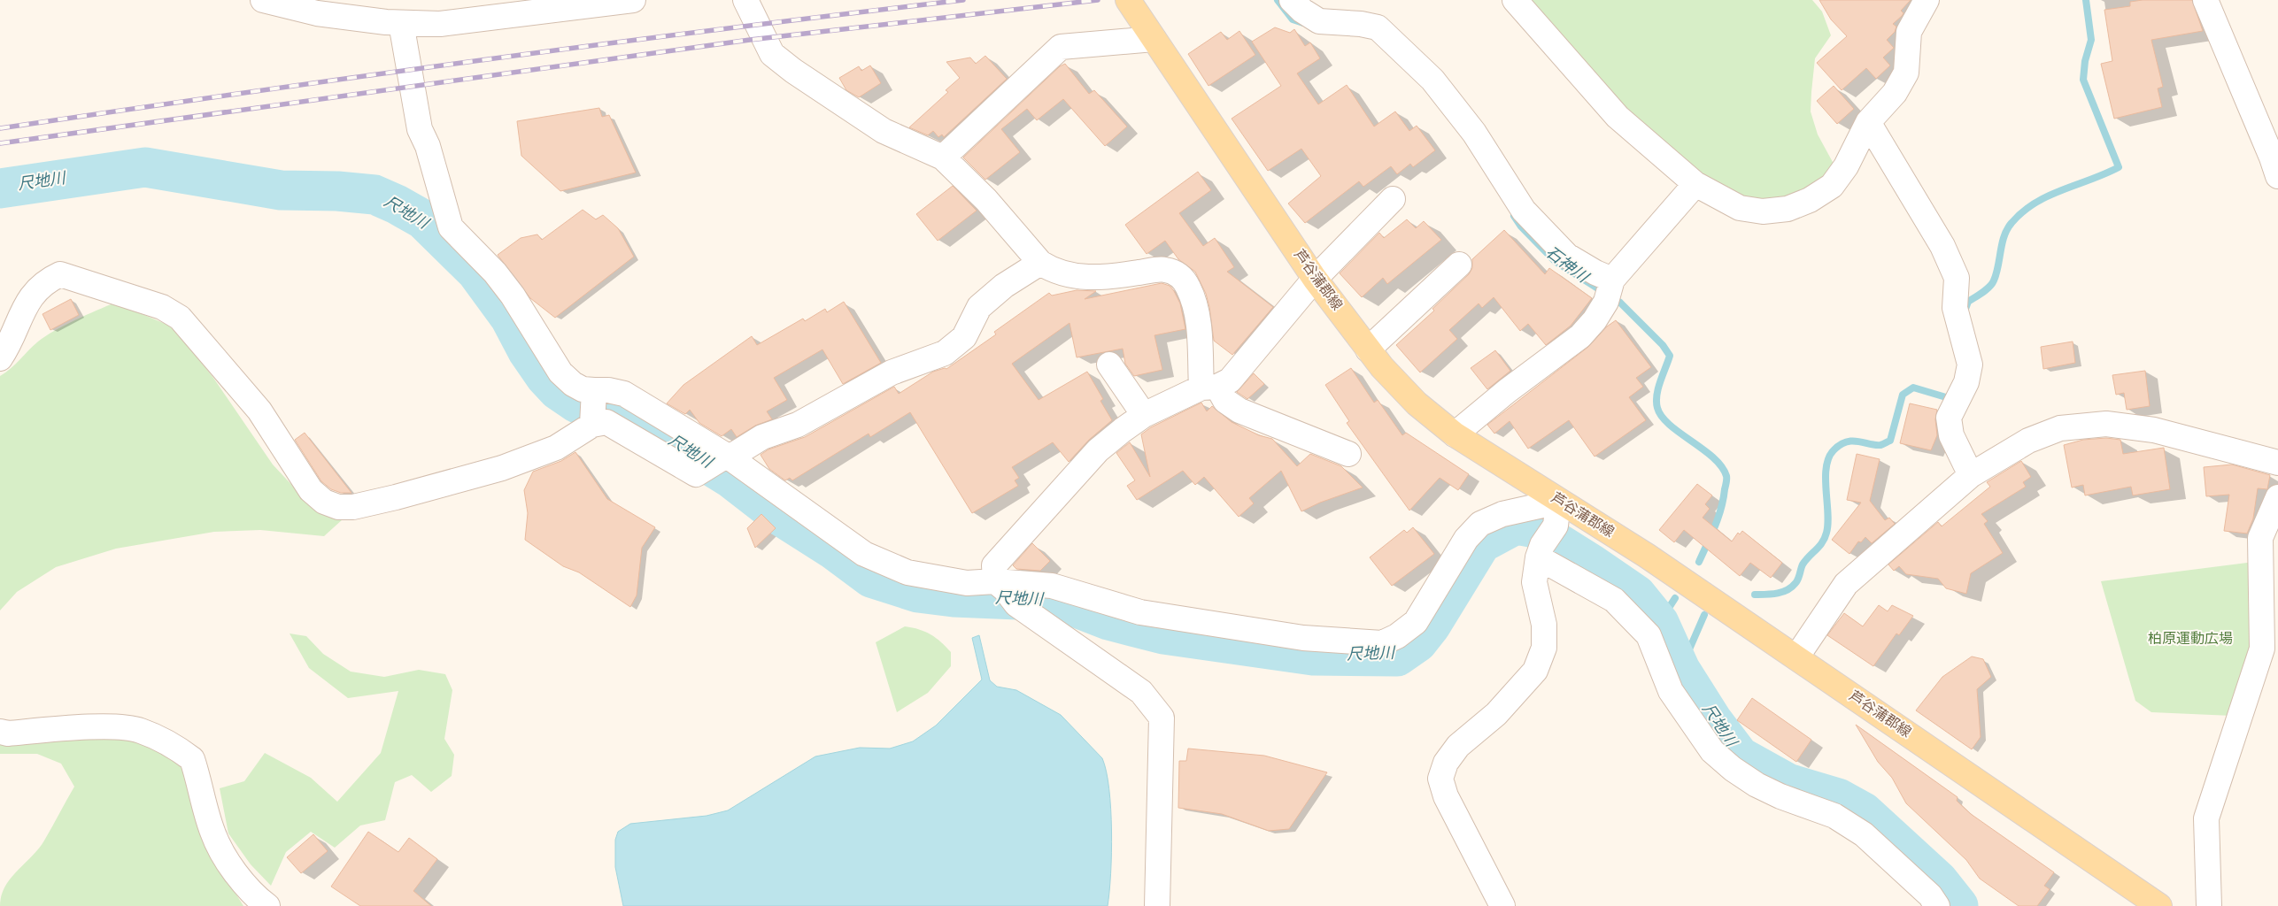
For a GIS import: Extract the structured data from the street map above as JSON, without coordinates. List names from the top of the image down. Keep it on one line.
{"streets":{"main road":["芦谷蒲郡線"]},"water":["尺地川","石神川"],"parks":["柏原運動広場"]}
